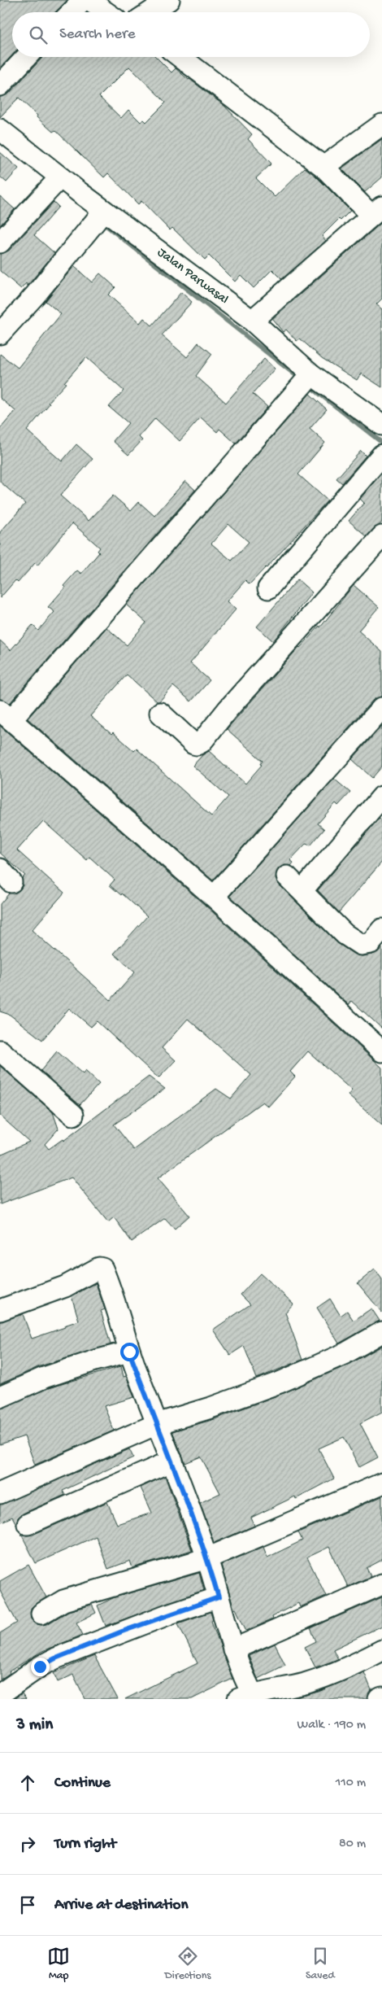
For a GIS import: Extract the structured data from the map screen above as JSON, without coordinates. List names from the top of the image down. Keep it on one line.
{"streets":{"street":["Jalan Parwasal"]},"page":{"search":"Search here","heading":["3 min","Walk · 190 m"],"list":[["Continue","110 m"],["Turn right","80 m"],"Arrive at destination"],"nav":["Map","Directions","Saved"]}}
